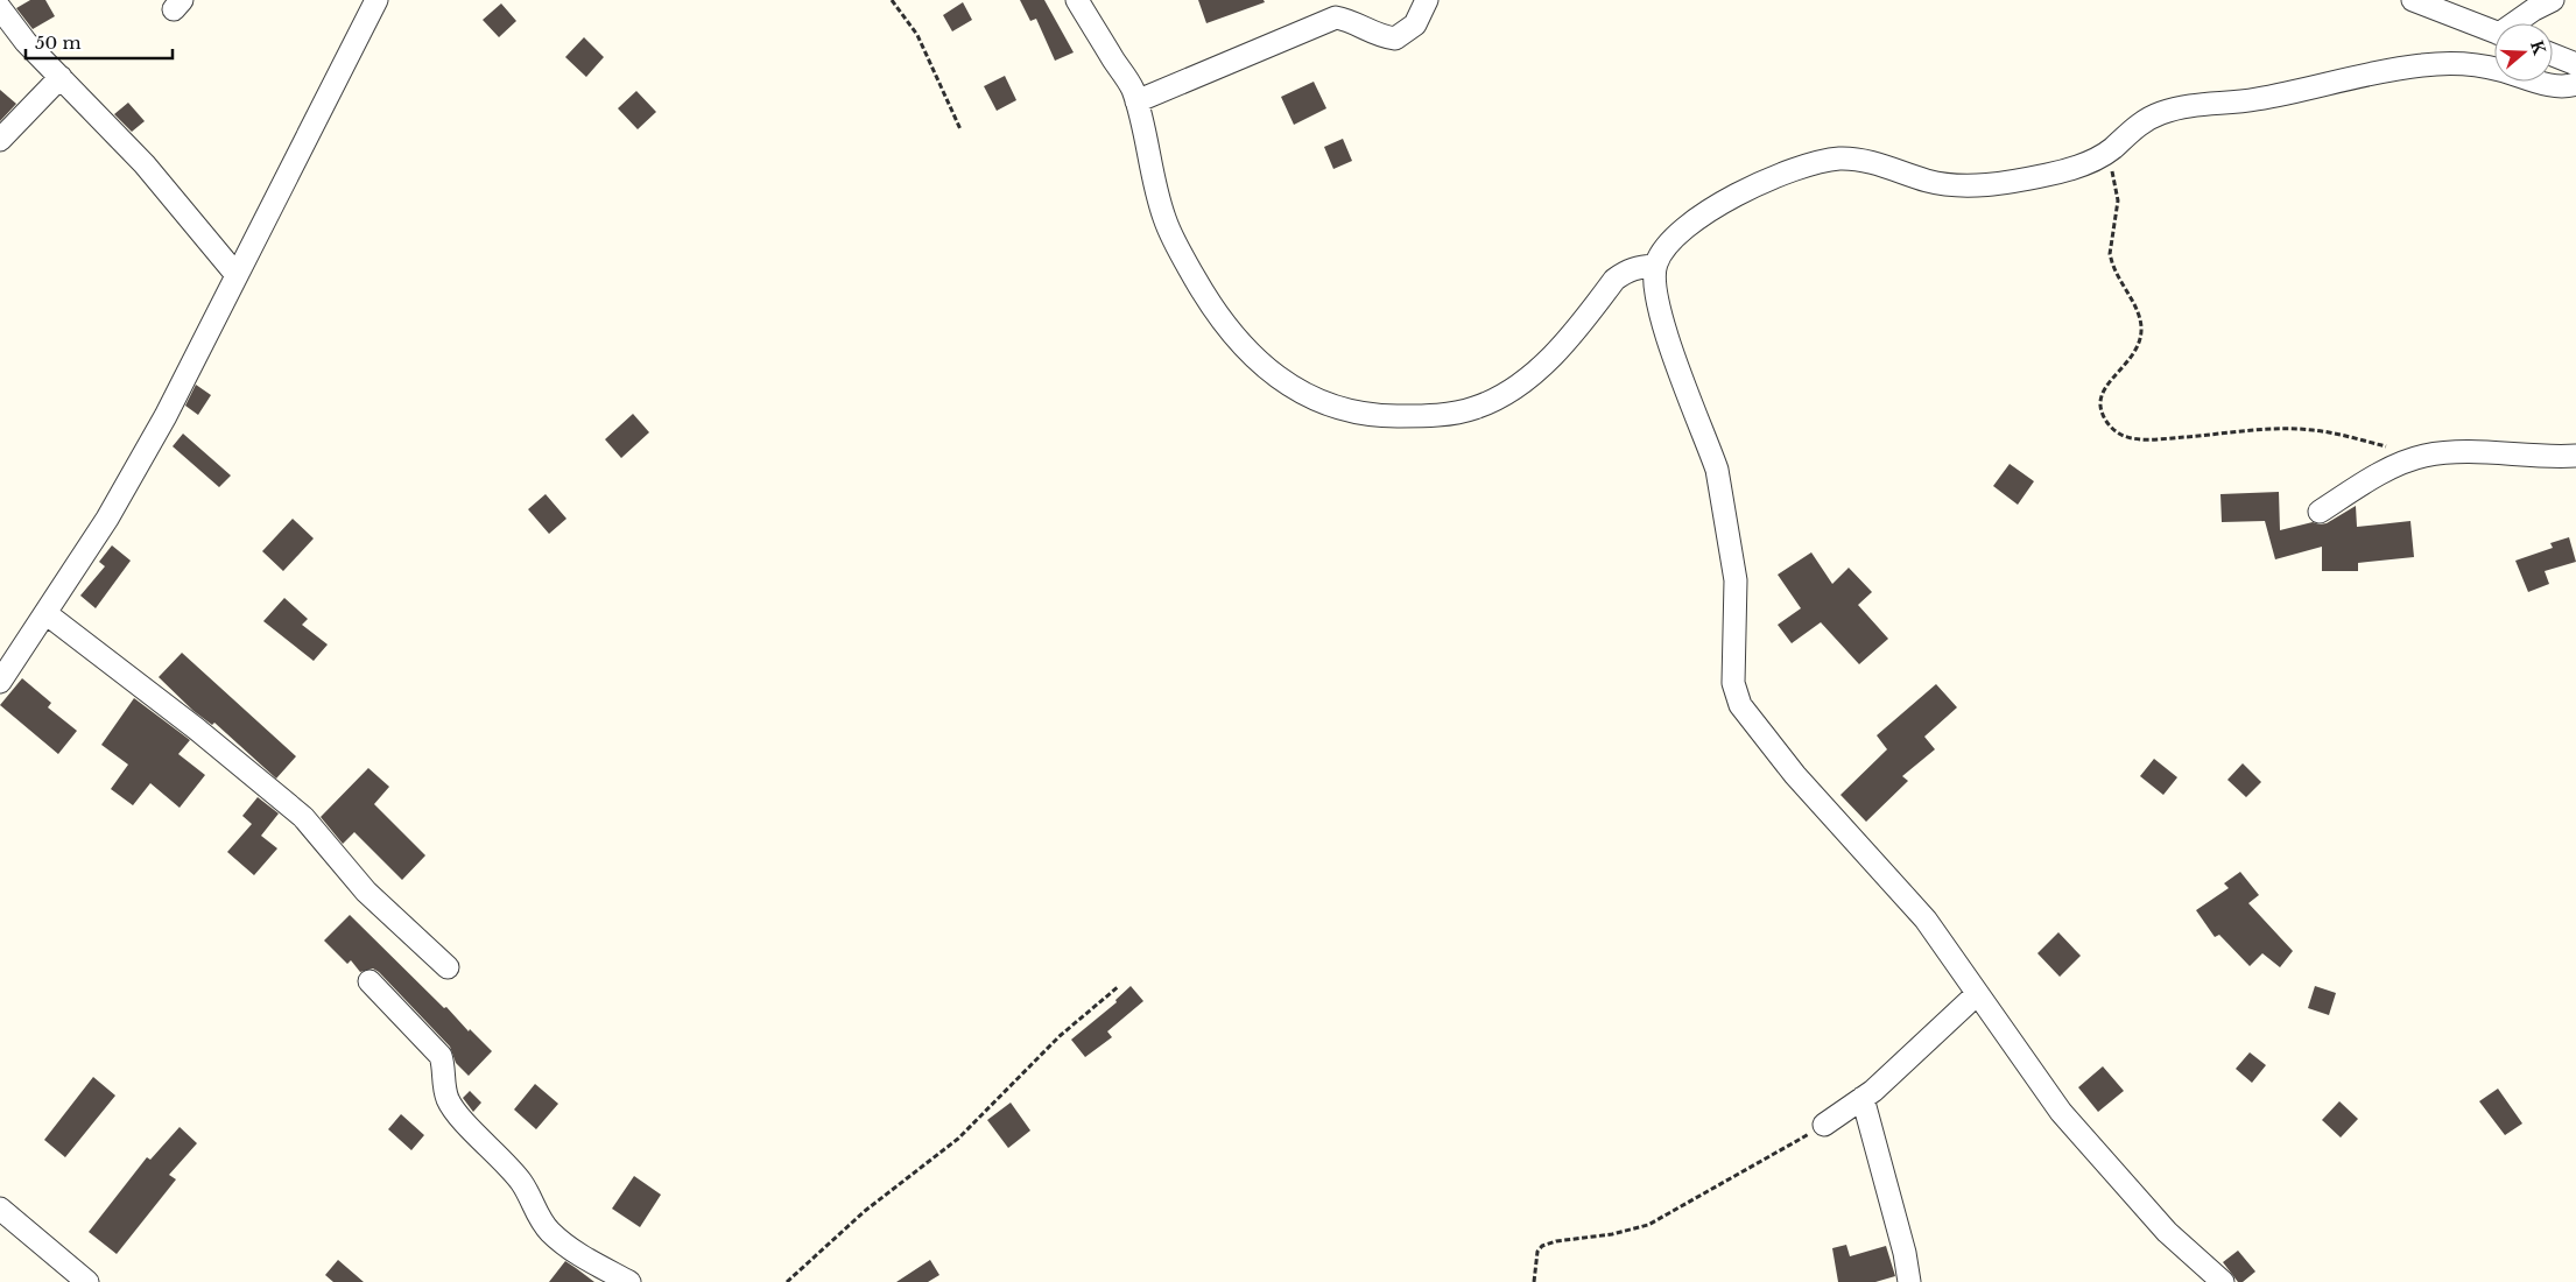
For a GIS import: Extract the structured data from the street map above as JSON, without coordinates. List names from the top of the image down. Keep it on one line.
{"scale_bar":"50 m","north":"right"}
